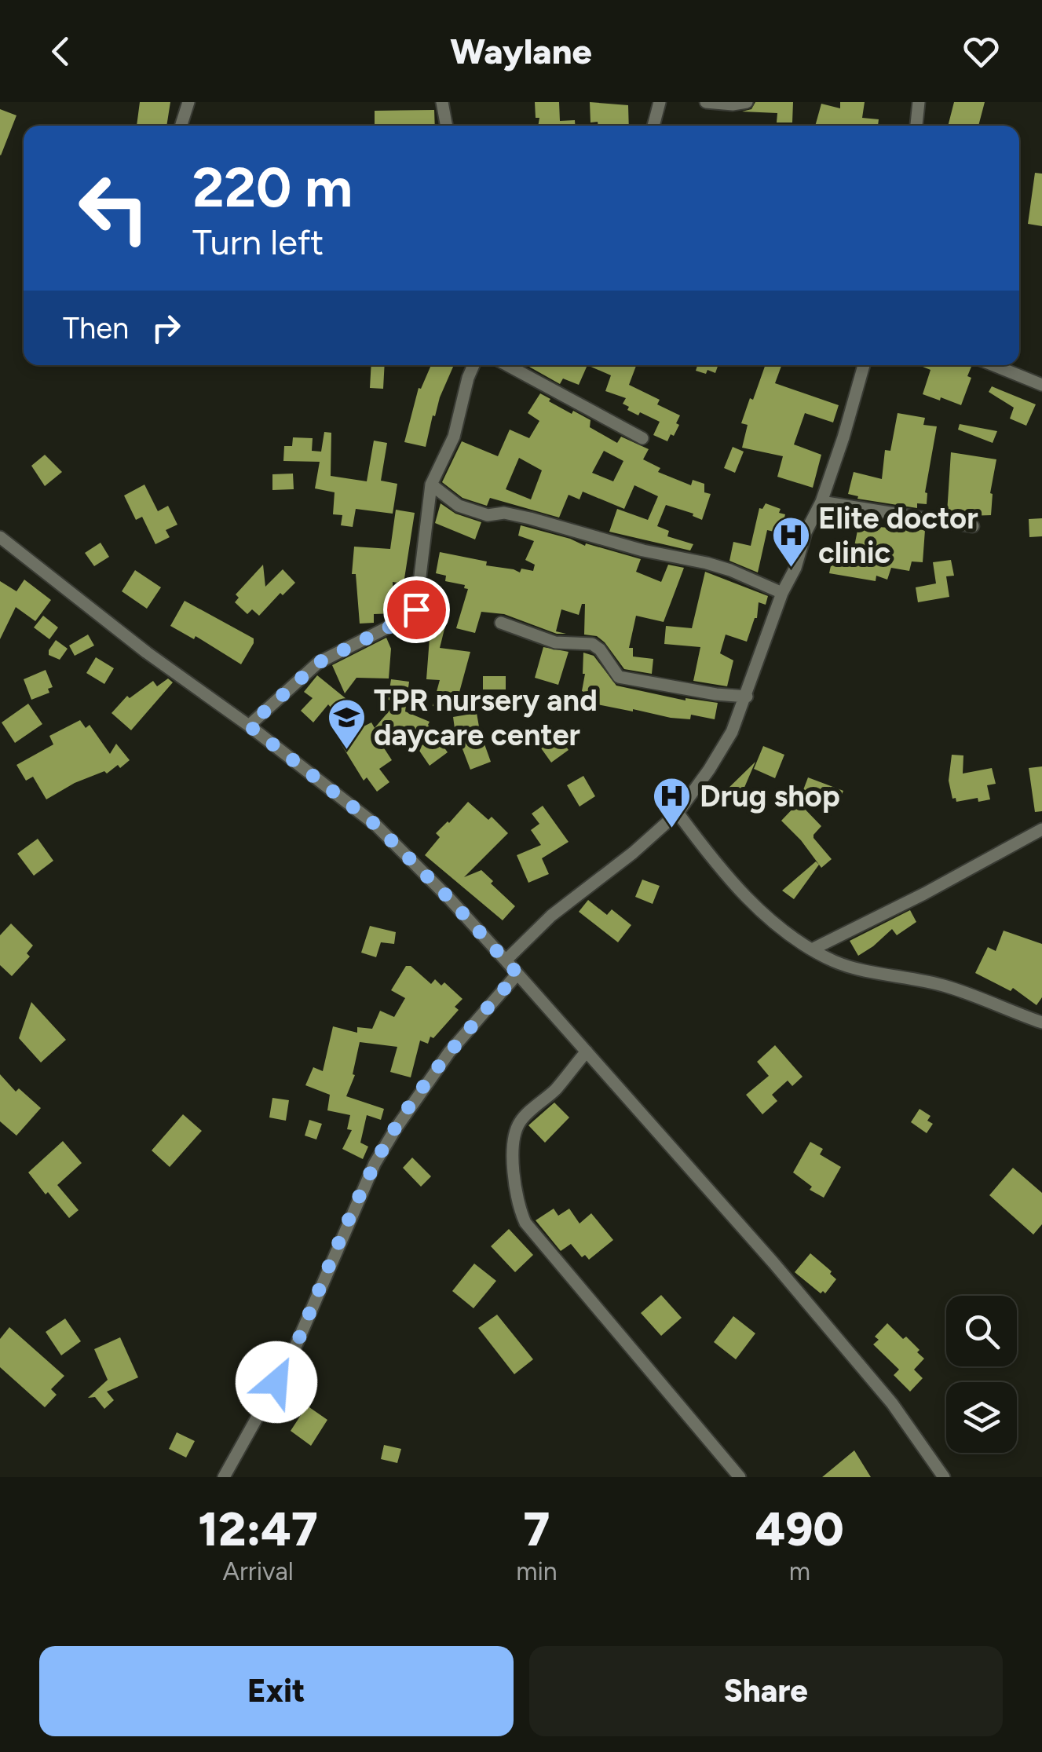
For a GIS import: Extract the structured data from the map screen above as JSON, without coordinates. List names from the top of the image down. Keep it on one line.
{"places":{"hospital":["Elite doctor clinic","Drug shop"],"school or university":["TPR nursery and daycare center"]},"page":{"header":"Waylane","turn":["220 m","Turn left"],"then":"Then","eta":["12:47","Arrival","7","min","490","m"],"buttons":["Exit","Share"]}}
